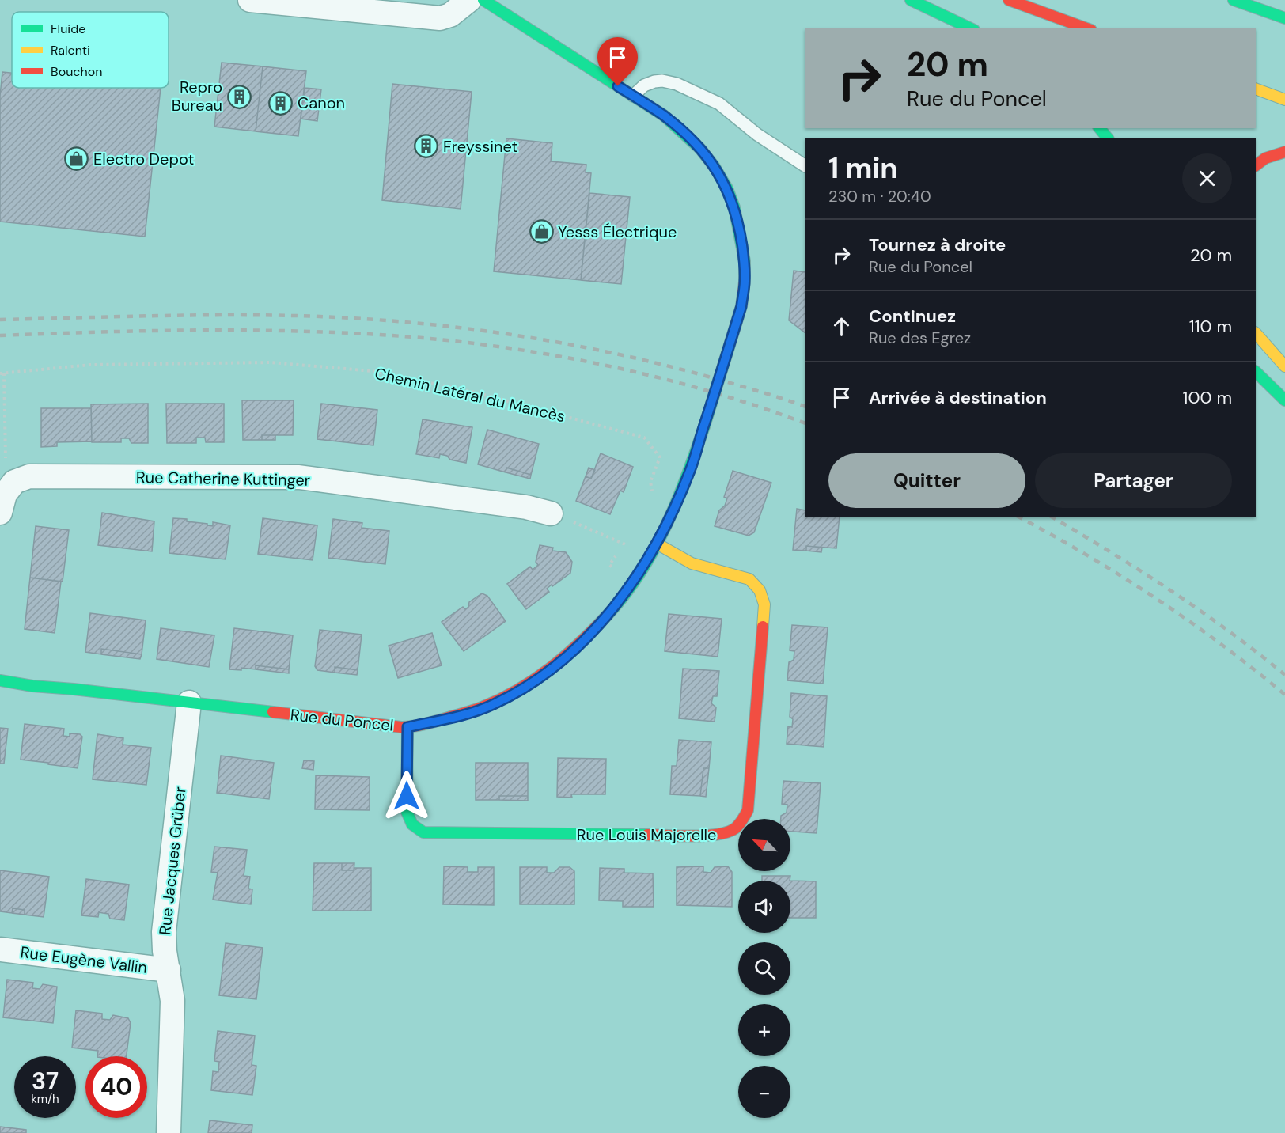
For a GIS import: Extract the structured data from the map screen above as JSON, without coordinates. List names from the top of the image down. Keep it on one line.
{"streets":{"main road":["Rue du Poncel","Rue Louis Majorelle"],"street":["Rue Catherine Kuttinger","Rue Jacques Grüber","Rue Eugène Vallin"],"path":["Chemin Latéral du Mancès"]},"crossings":[["Rue du Poncel","Rue Louis Majorelle"],["Rue du Poncel","Rue Jacques Grüber"],["Rue Jacques Grüber","Rue Eugène Vallin"]],"places":{"building":["Repro Bureau","Canon","Freyssinet"],"shop":["Electro Depot","Yesss Électrique"]},"legend":["Fluide","Ralenti","Bouchon"],"north":"top left","page":{"turn":["20 m","Rue du Poncel"],"heading":["1 min","230 m · 20:40"],"list":[{"name":"Tournez à droite","note":"Rue du Poncel","value":"20 m"},{"name":"Continuez","note":"Rue des Egrez","value":"110 m"},{"name":"Arrivée à destination","value":"100 m"}],"buttons":["Quitter","Partager"],"map_buttons":["+","−"],"speed":"37 km/h","limit":"40"}}
